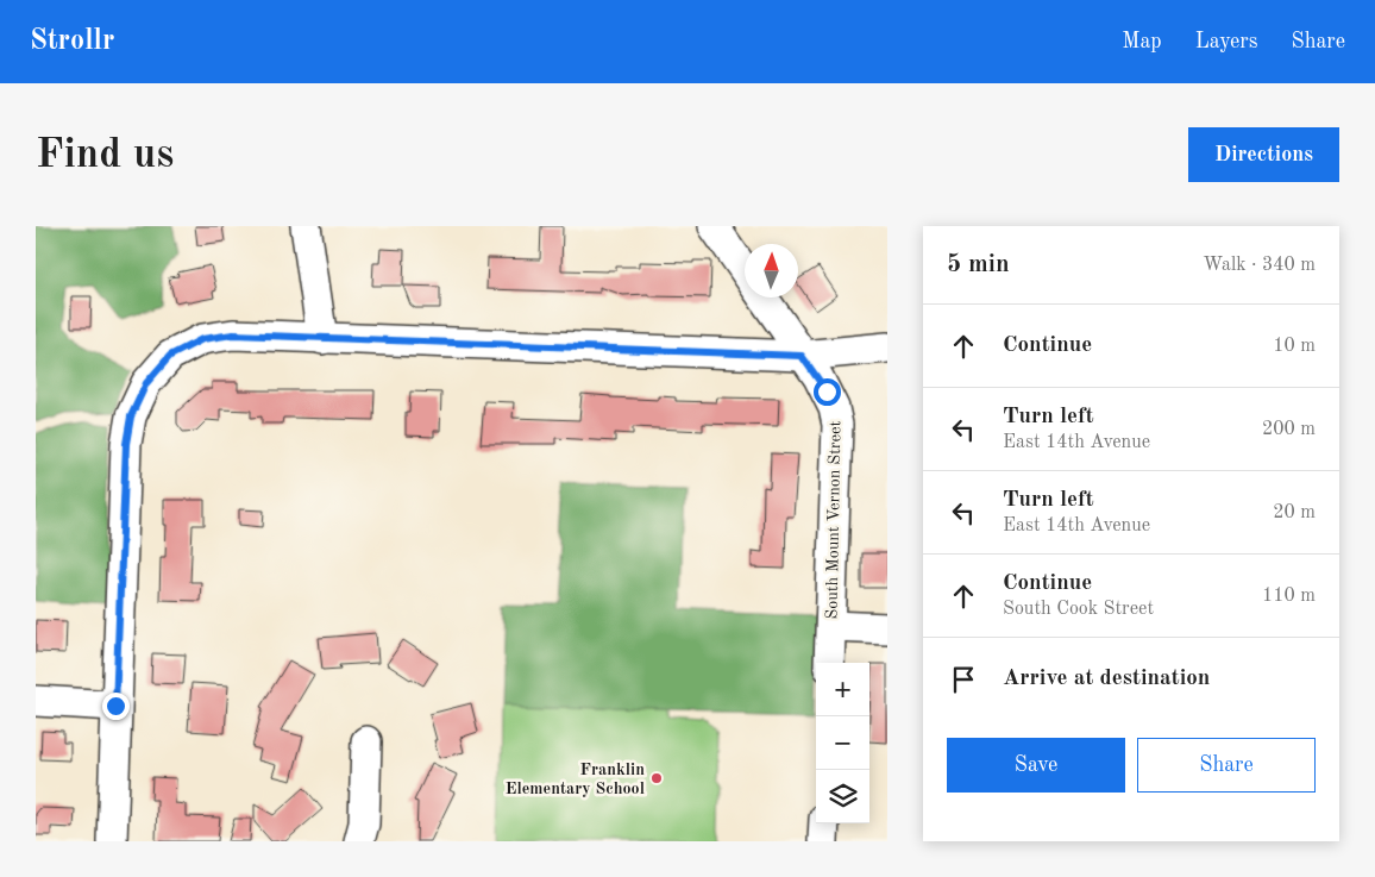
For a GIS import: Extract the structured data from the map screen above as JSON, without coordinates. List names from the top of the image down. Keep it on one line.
{"streets":{"street":["South Mount Vernon Street"]},"places":["Franklin Elementary School"],"north":"top","page":{"header":"Strollr","nav":["Map","Layers","Share"],"buttons":["Directions",["Save","Share"]],"title":"Find us","heading":["5 min","Walk · 340 m"],"list":[["Continue","10 m"],["Turn left","East 14th Avenue","200 m"],["Turn left","East 14th Avenue","20 m"],["Continue","South Cook Street","110 m"],"Arrive at destination"],"map_buttons":["+","−"]}}
